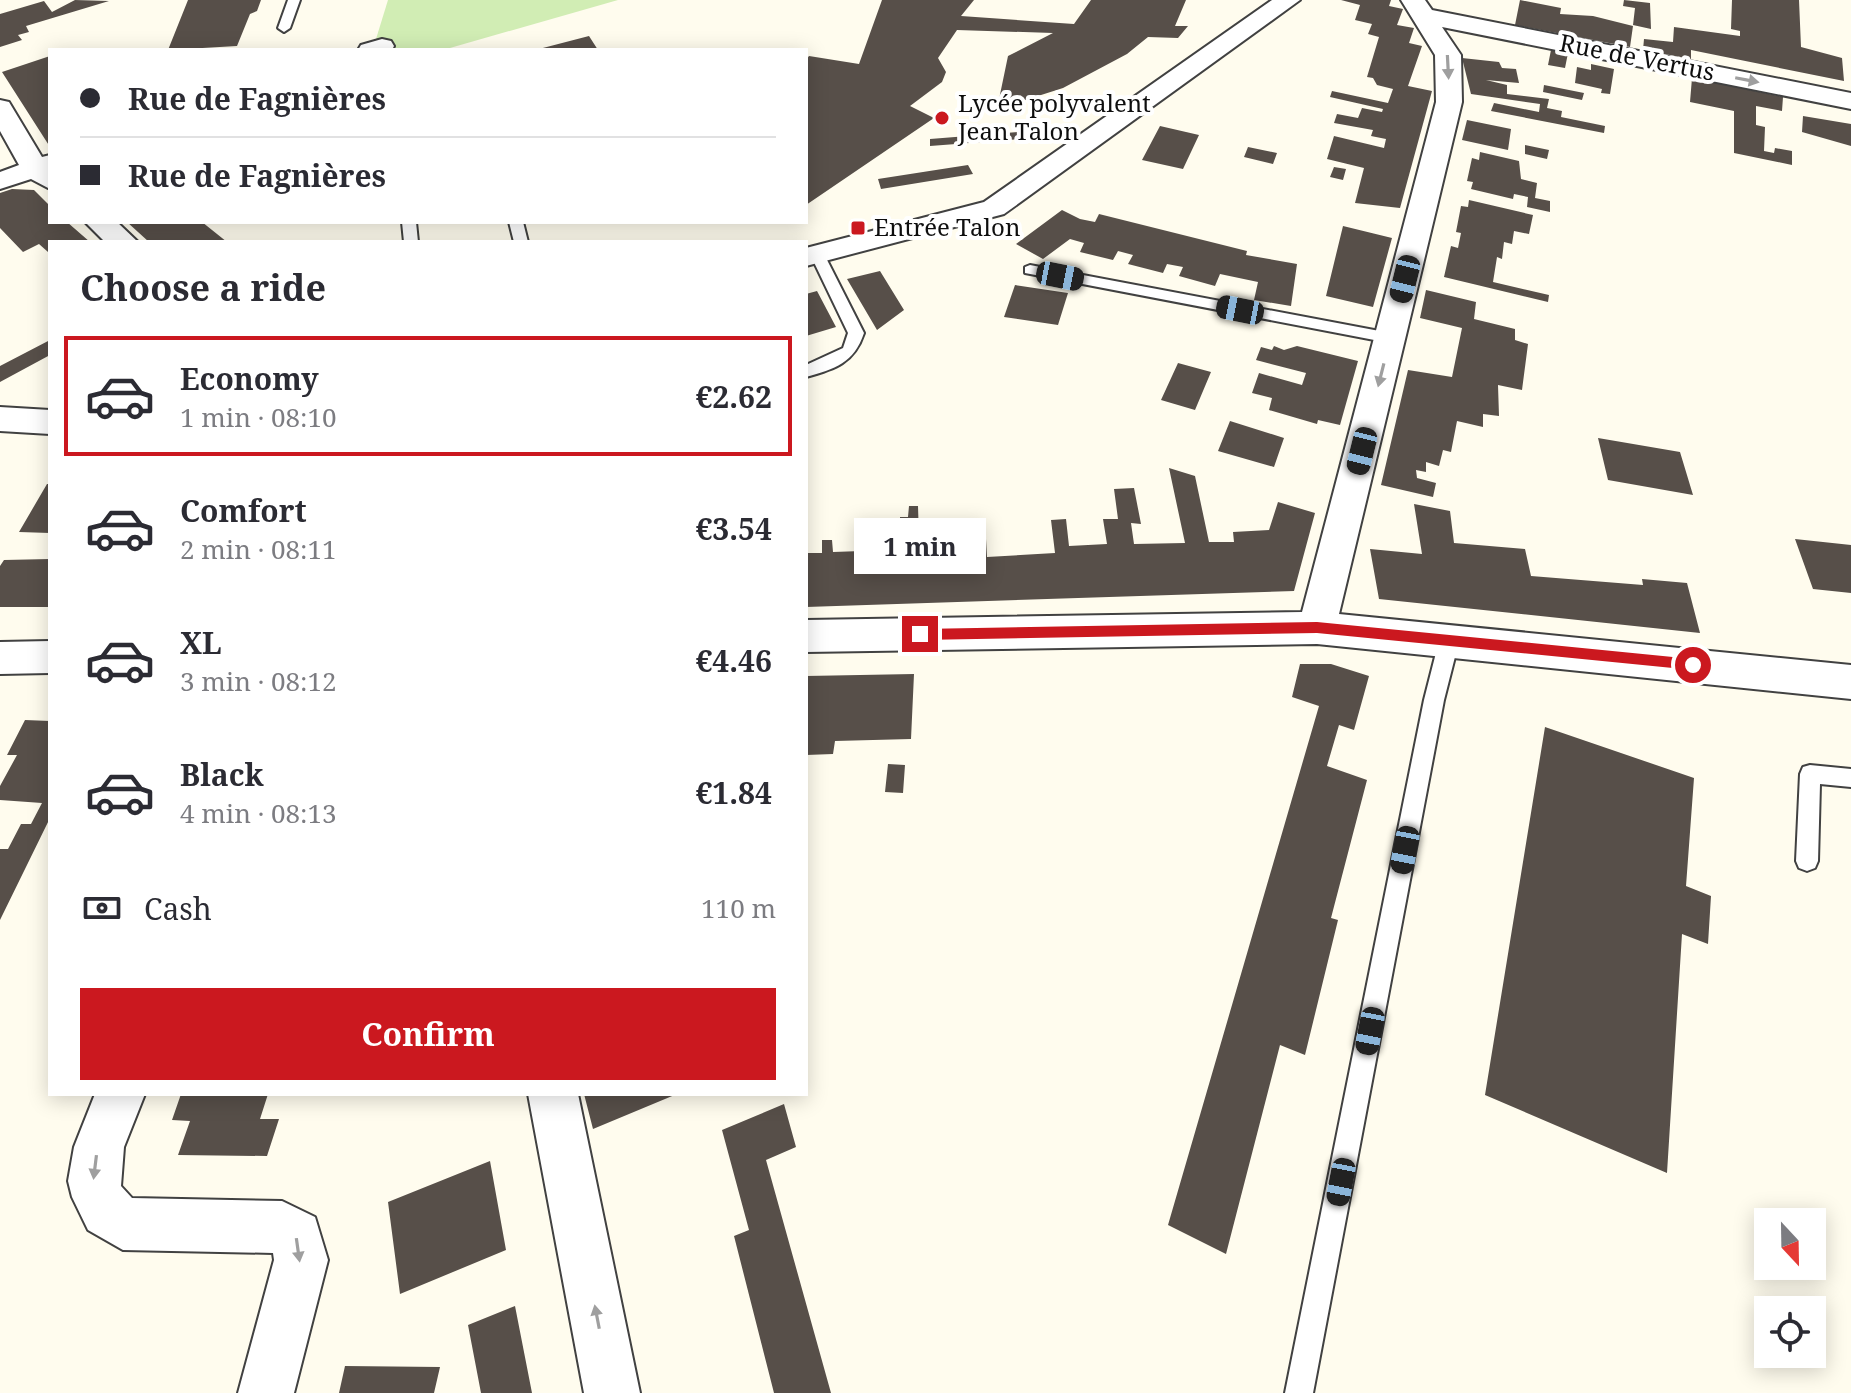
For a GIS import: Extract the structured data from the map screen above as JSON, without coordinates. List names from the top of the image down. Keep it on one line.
{"streets":{"street":["Rue de Vertus"]},"one_way":["Rue de Vertus"],"places":{"other":["Lycée polyvalent Jean Talon"],"transit":["Entrée Talon"]},"north":"bottom","page":{"banner":["Rue de Fagnières","Rue de Fagnières"],"heading":"Choose a ride","list":[{"name":"Economy","note":"1 min · 08:10","value":"€2.62"},{"name":"Comfort","note":"2 min · 08:11","value":"€3.54"},{"name":"XL","note":"3 min · 08:12","value":"€4.46"},{"name":"Black","note":"4 min · 08:13","value":"€1.84"}],"bubble":"1 min","pay":["Cash","110 m"],"buttons":"Confirm"}}
